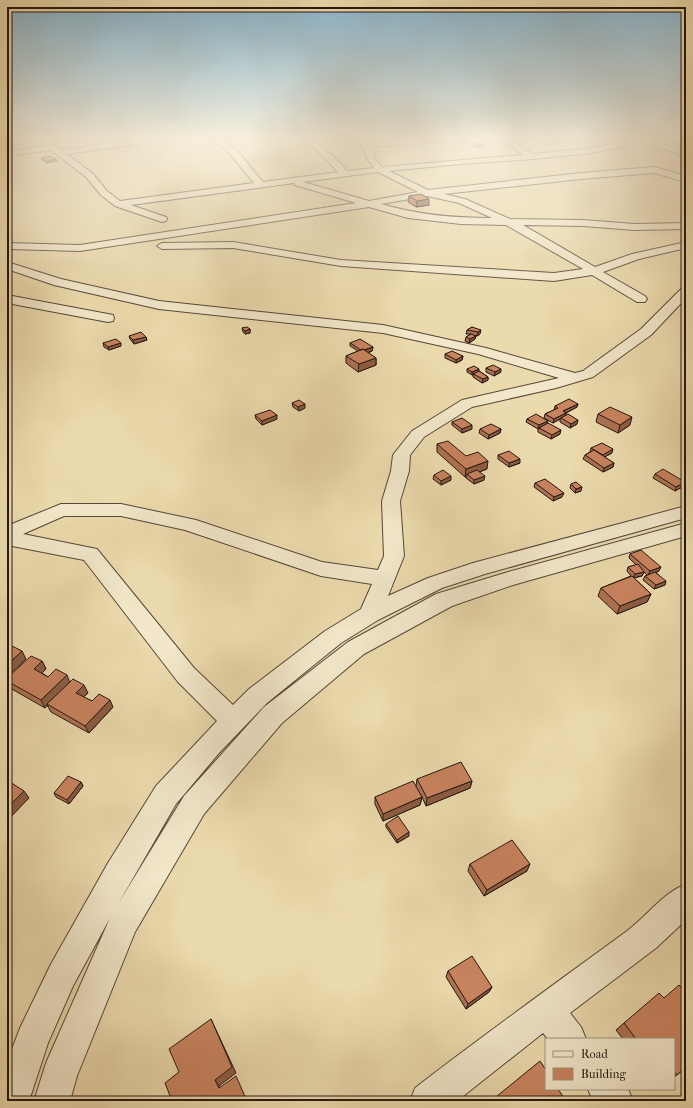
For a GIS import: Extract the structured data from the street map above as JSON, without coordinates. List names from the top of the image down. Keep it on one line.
{"legend":["Road","Building"]}
